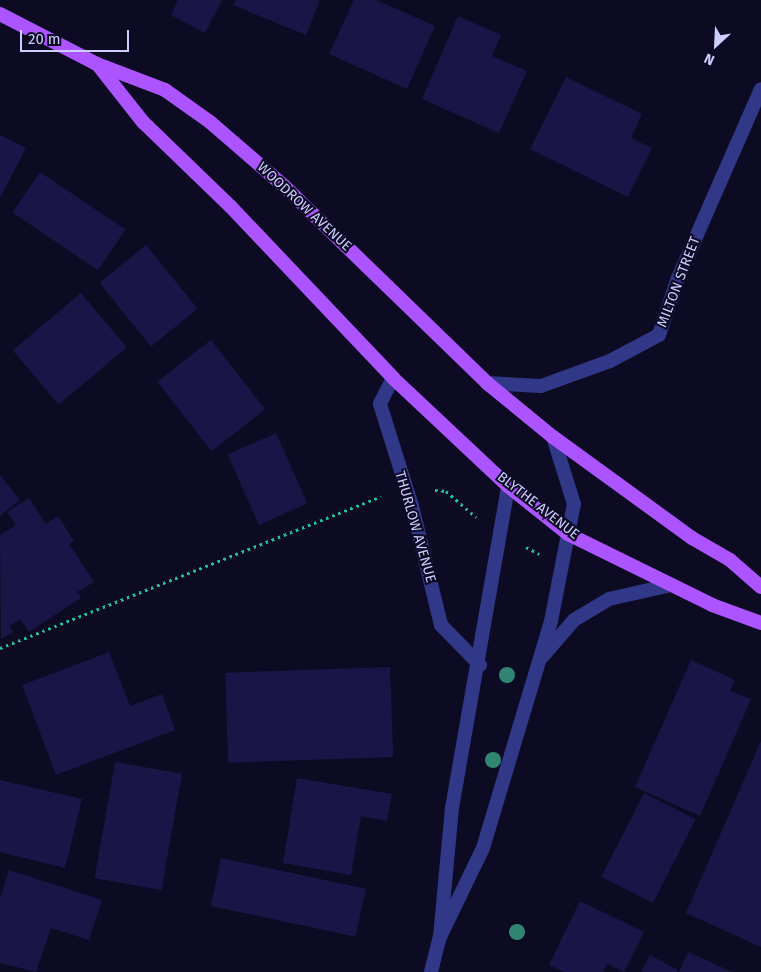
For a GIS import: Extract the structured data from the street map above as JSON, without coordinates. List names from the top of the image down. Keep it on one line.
{"streets":{"main road":["WOODROW AVENUE","BLYTHE AVENUE"],"street":["MILTON STREET","THURLOW AVENUE"]},"crossings":[["WOODROW AVENUE","MILTON STREET"],["WOODROW AVENUE","BLYTHE AVENUE"],["WOODROW AVENUE","THURLOW AVENUE"],["BLYTHE AVENUE","THURLOW AVENUE"]],"scale_bar":"20 m","north":"bottom left"}
